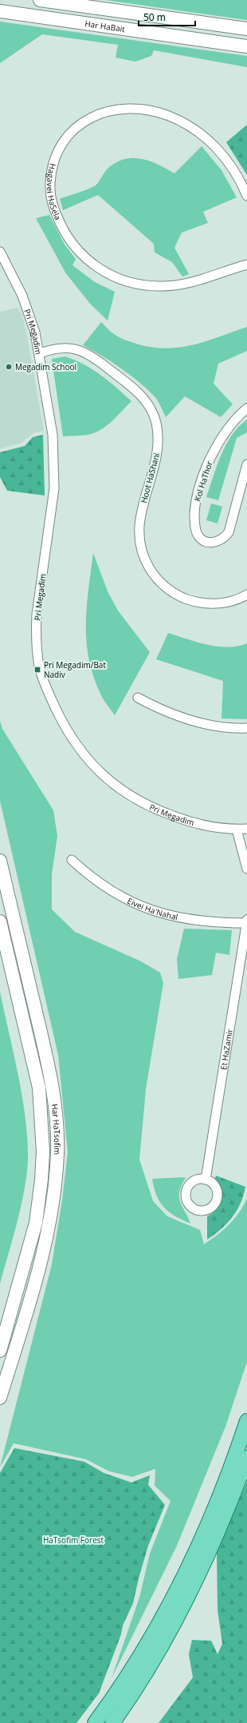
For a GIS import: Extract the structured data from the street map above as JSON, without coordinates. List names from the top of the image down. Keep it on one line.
{"streets":{"main road":["Har HaBait","Har HaTsofim"],"street":["Hagavei HaSela","Pri Megadim","Hoot HaShani","Kol HaThor","Eivei Ha'Nahal","Et HaZamir"]},"crossings":[["Pri Megadim","Hoot HaShani"],["Eivei Ha'Nahal","Et HaZamir"]],"parks":["HaTsofim Forest"],"places":{"other":["Megadim School"],"transit":["Pri Megadim/Bat Nadiv"]},"scale_bar":"50 m"}
